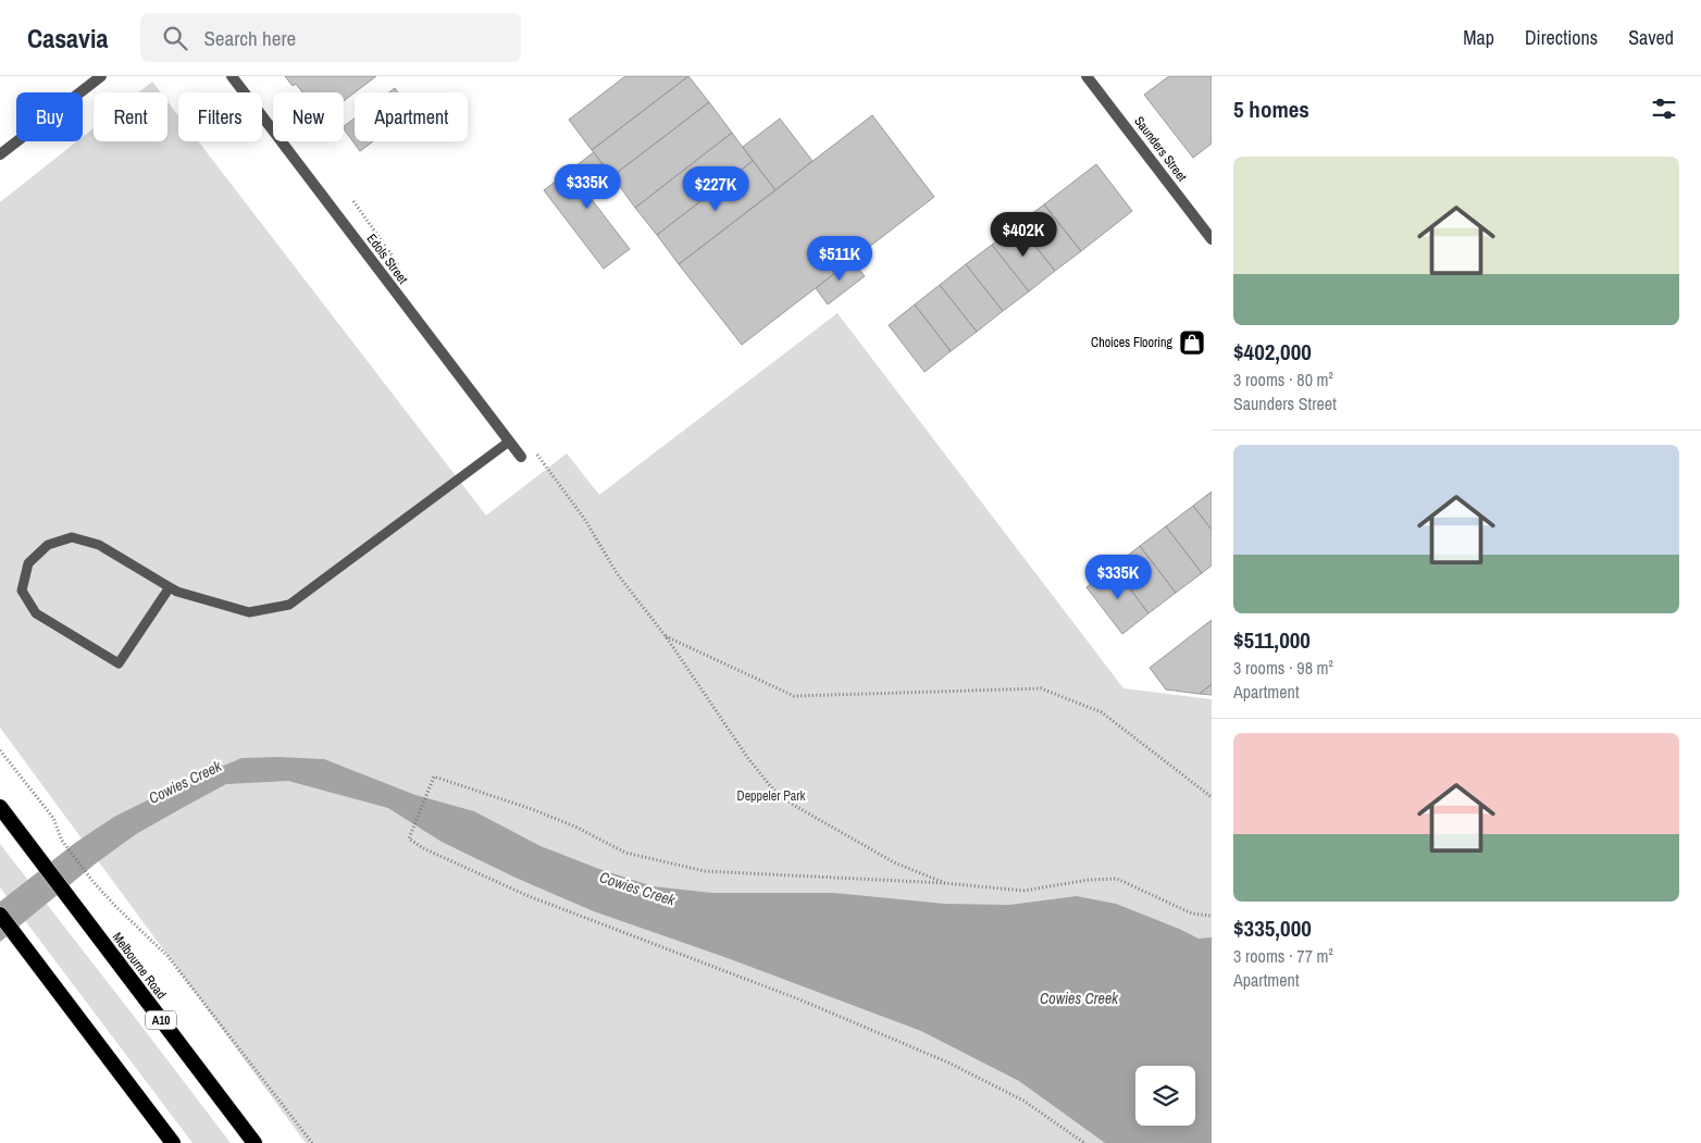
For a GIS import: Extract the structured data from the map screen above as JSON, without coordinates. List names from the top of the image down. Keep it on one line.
{"streets":{"highway":["Melbourne Road","A10"],"street":["Saunders Street","Edols Street"]},"water":["Cowies Creek"],"parks":["Deppeler Park"],"places":{"shop":["Choices Flooring"]},"page":{"header":"Casavia","search":"Search here","nav":["Map","Directions","Saved"],"heading":"5 homes","chip":["Buy","Rent","Filters","New","Apartment"],"list":[{"name":"$402,000","note":"3 rooms · 80 m² · Saunders Street"},{"name":"$511,000","note":"3 rooms · 98 m² · Apartment"},{"name":"$335,000","note":"3 rooms · 77 m² · Apartment"}],"price":["$335K","$227K","$402K","$511K","$335K"]}}
